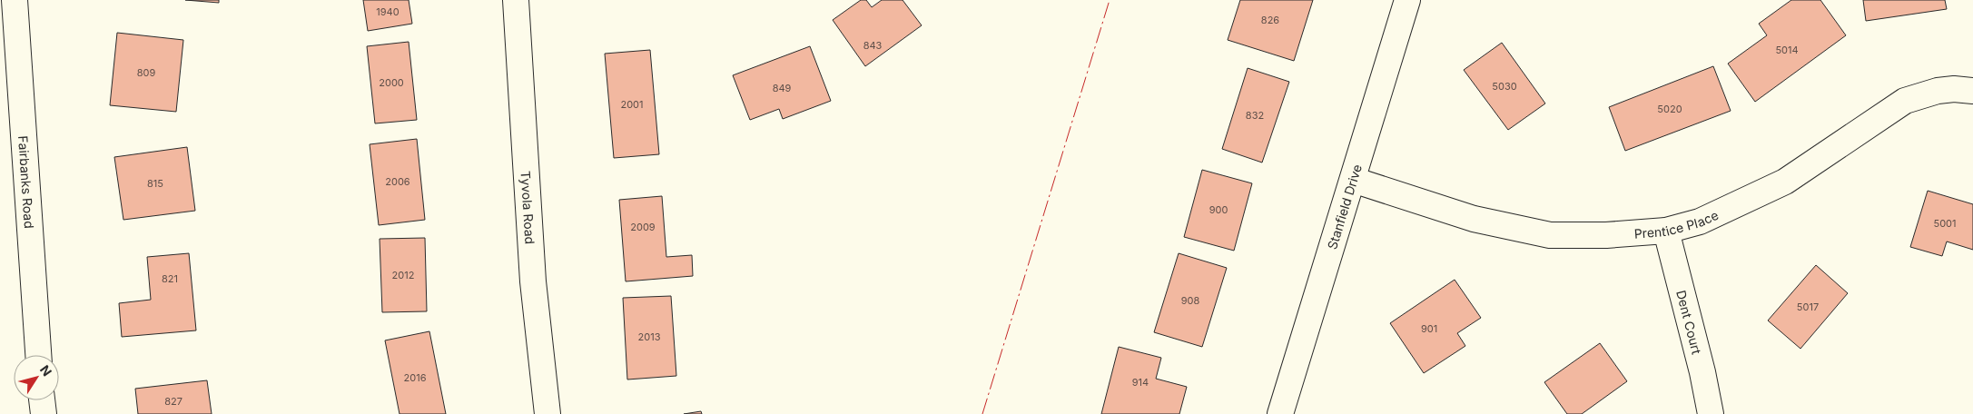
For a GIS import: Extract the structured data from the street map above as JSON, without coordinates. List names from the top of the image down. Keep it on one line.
{"streets":{"street":["Fairbanks Road","Tyvola Road","Stanfield Drive","Prentice Place","Dent Court"]},"crossings":[["Stanfield Drive","Prentice Place"],["Prentice Place","Dent Court"]],"house_numbers":["1940","826","843","5014","809","2000","5030","849","2001","5020","832","2006","815","900","5001","2009","2012","821","908","5017","901","2013","2016","914","827"],"north":"top right"}
